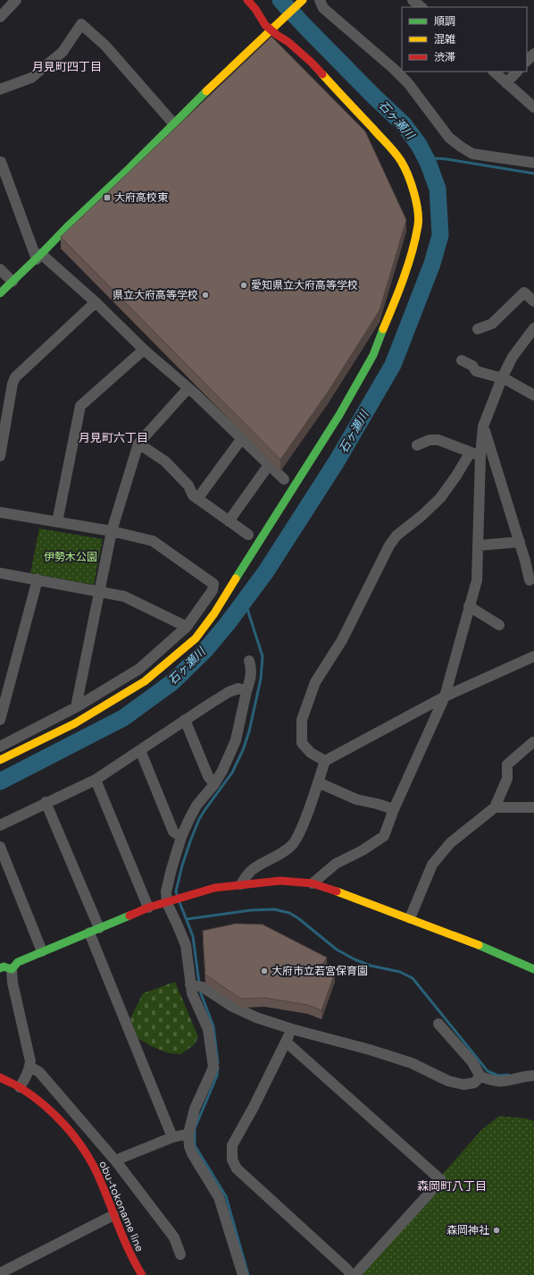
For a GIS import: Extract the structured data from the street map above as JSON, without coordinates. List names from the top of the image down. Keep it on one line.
{"streets":{"street":["obu-tokoname line"]},"districts":["月見町四丁目","月見町六丁目","森岡町八丁目"],"water":["石ヶ瀬川"],"parks":["伊勢木公園"],"places":{"transit":["大府高校東"],"other":["愛知県立大府高等学校","県立大府高等学校","大府市立若宮保育園","森岡神社"]},"legend":["順調","混雑","渋滞"]}
